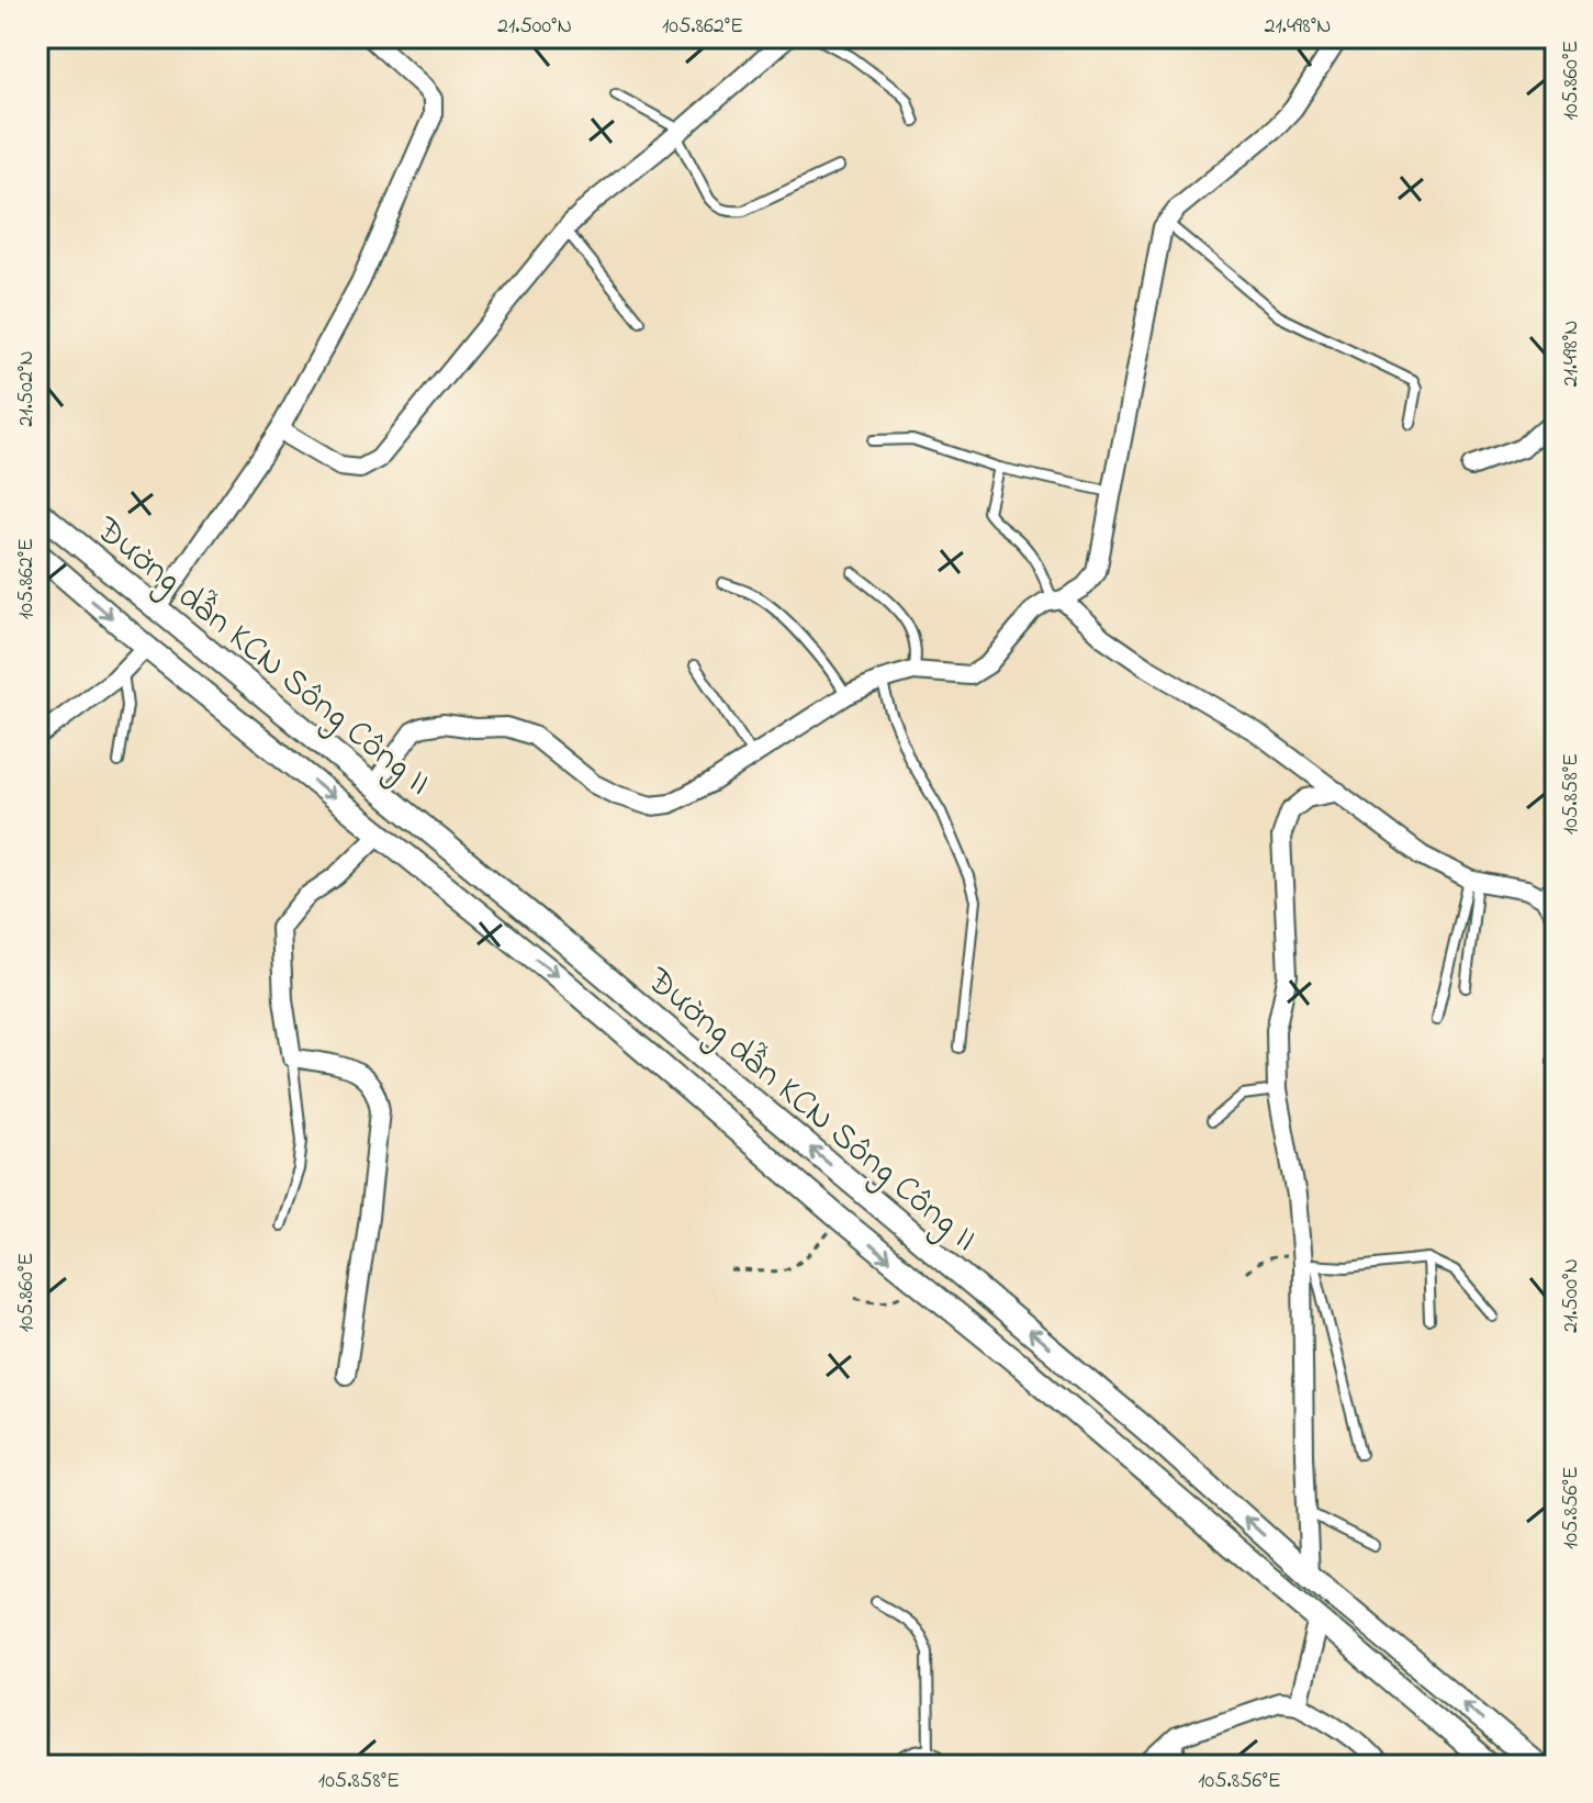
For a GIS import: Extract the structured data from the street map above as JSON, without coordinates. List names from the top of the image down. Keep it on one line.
{"streets":{"street":["Đường dẫn KCN Sông Công II"]},"coordinates":["21.500°N","105.862°E","21.498°N","105.860°E","21.502°N","105.858°E","105.856°E"]}
